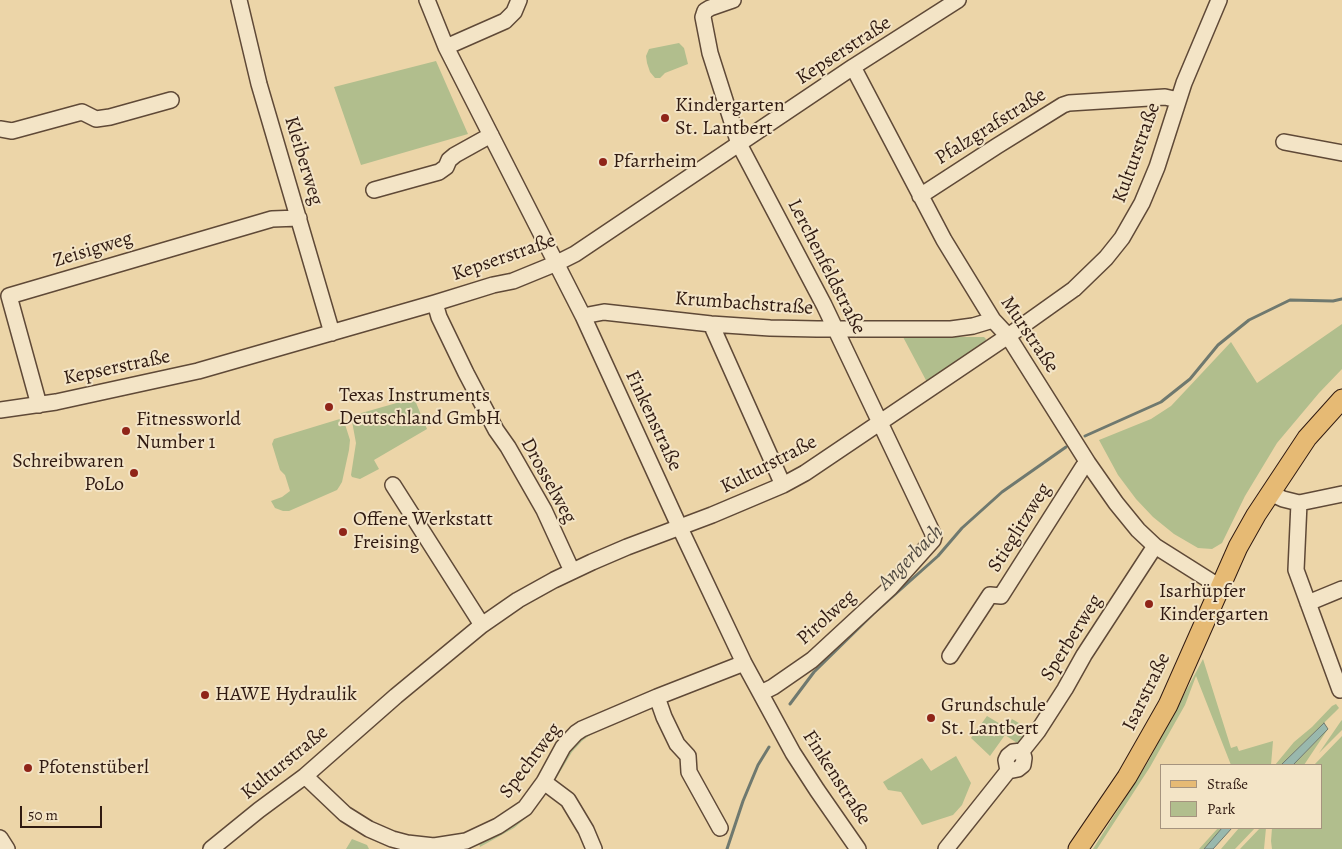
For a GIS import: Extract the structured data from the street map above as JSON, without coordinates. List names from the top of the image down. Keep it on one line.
{"streets":{"main road":["Isarstraße"],"street":["Kepserstraße","Pfalzgrafstraße","Kulturstraße","Kleiberweg","Zeisigweg","Lerchenfeldstraße","Krumbachstraße","Murstraße","Finkenstraße","Drosselweg","Stieglitzweg","Pirolweg","Sperberweg","Spechtweg"]},"crossings":[["Kepserstraße","Kleiberweg"],["Kepserstraße","Zeisigweg"],["Kepserstraße","Lerchenfeldstraße"],["Kepserstraße","Murstraße"],["Kepserstraße","Finkenstraße"],["Kepserstraße","Drosselweg"],["Pfalzgrafstraße","Kulturstraße"],["Pfalzgrafstraße","Murstraße"],["Kulturstraße","Lerchenfeldstraße"],["Kulturstraße","Murstraße"],["Kulturstraße","Finkenstraße"],["Kulturstraße","Drosselweg"],["Kulturstraße","Spechtweg"],["Kleiberweg","Zeisigweg"],["Lerchenfeldstraße","Krumbachstraße"],["Lerchenfeldstraße","Pirolweg"],["Krumbachstraße","Murstraße"],["Krumbachstraße","Finkenstraße"],["Murstraße","Stieglitzweg"],["Murstraße","Sperberweg"],["Murstraße","Isarstraße"],["Finkenstraße","Pirolweg"],["Finkenstraße","Spechtweg"]],"water":["Angerbach"],"places":["Kindergarten St. Lantbert","Pfarrheim","Texas Instruments Deutschland GmbH","Fitnessworld Number 1","Schreibwaren PoLo","Offene Werkstatt Freising","Isarhüpfer Kindergarten","HAWE Hydraulik","Grundschule St. Lantbert","Pfotenstüberl"],"legend":["Straße","Park"],"scale_bar":"50 m"}
